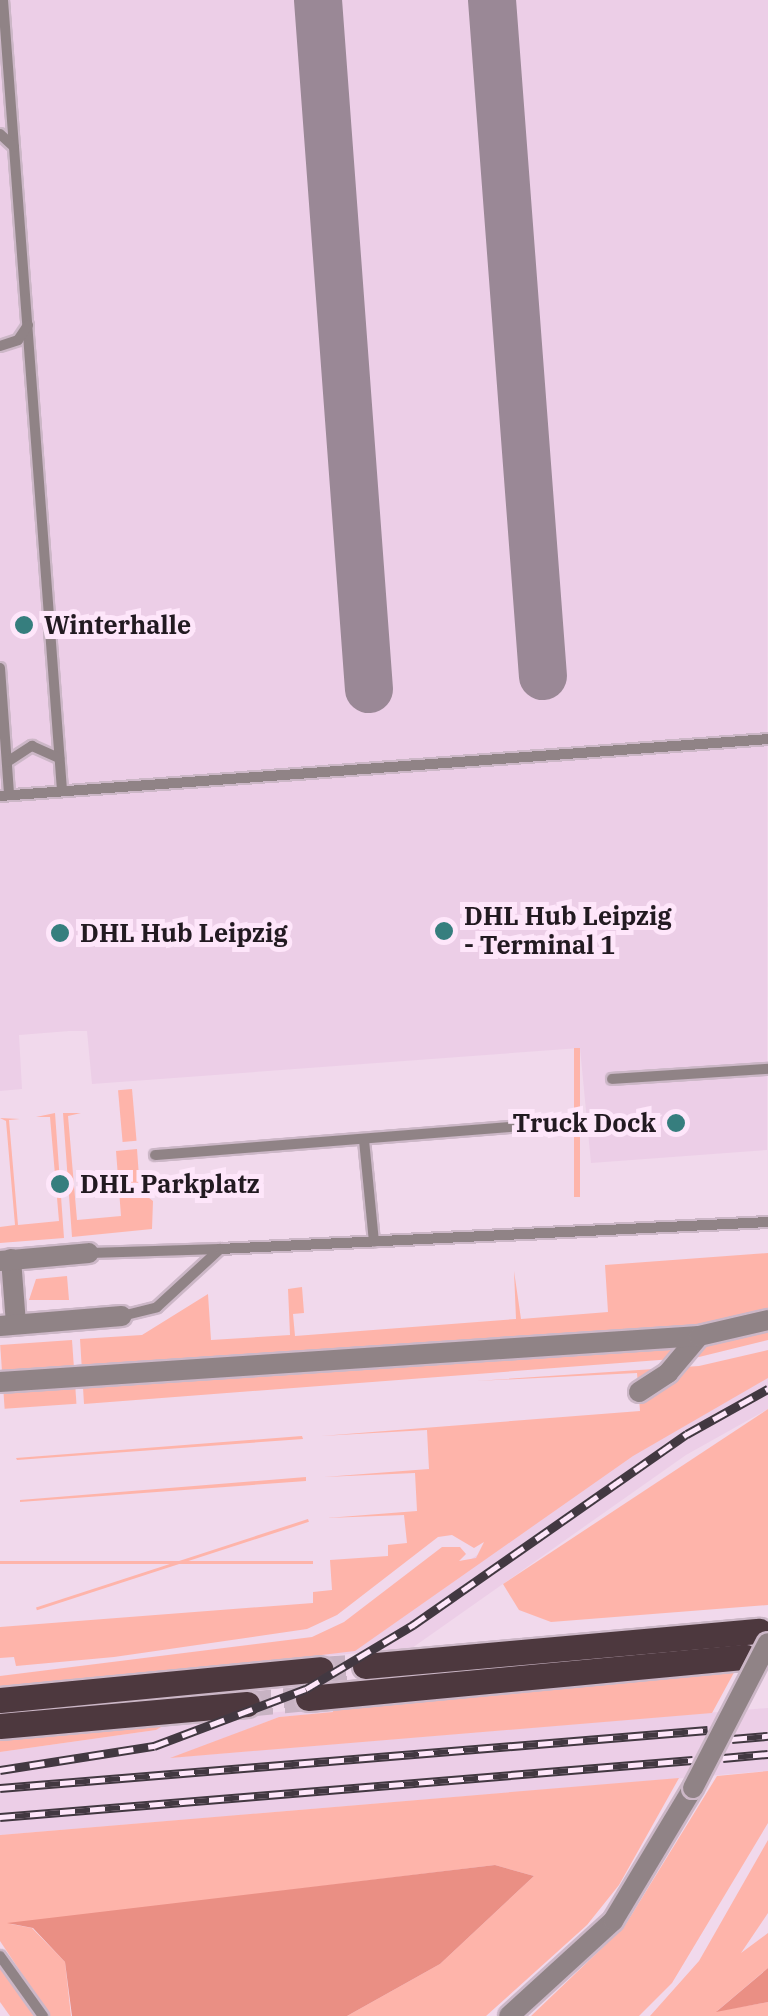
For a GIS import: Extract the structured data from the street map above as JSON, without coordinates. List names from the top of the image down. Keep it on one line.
{"places":["Winterhalle","DHL Hub Leipzig - Terminal 1","DHL Hub Leipzig","Truck Dock","DHL Parkplatz"]}
